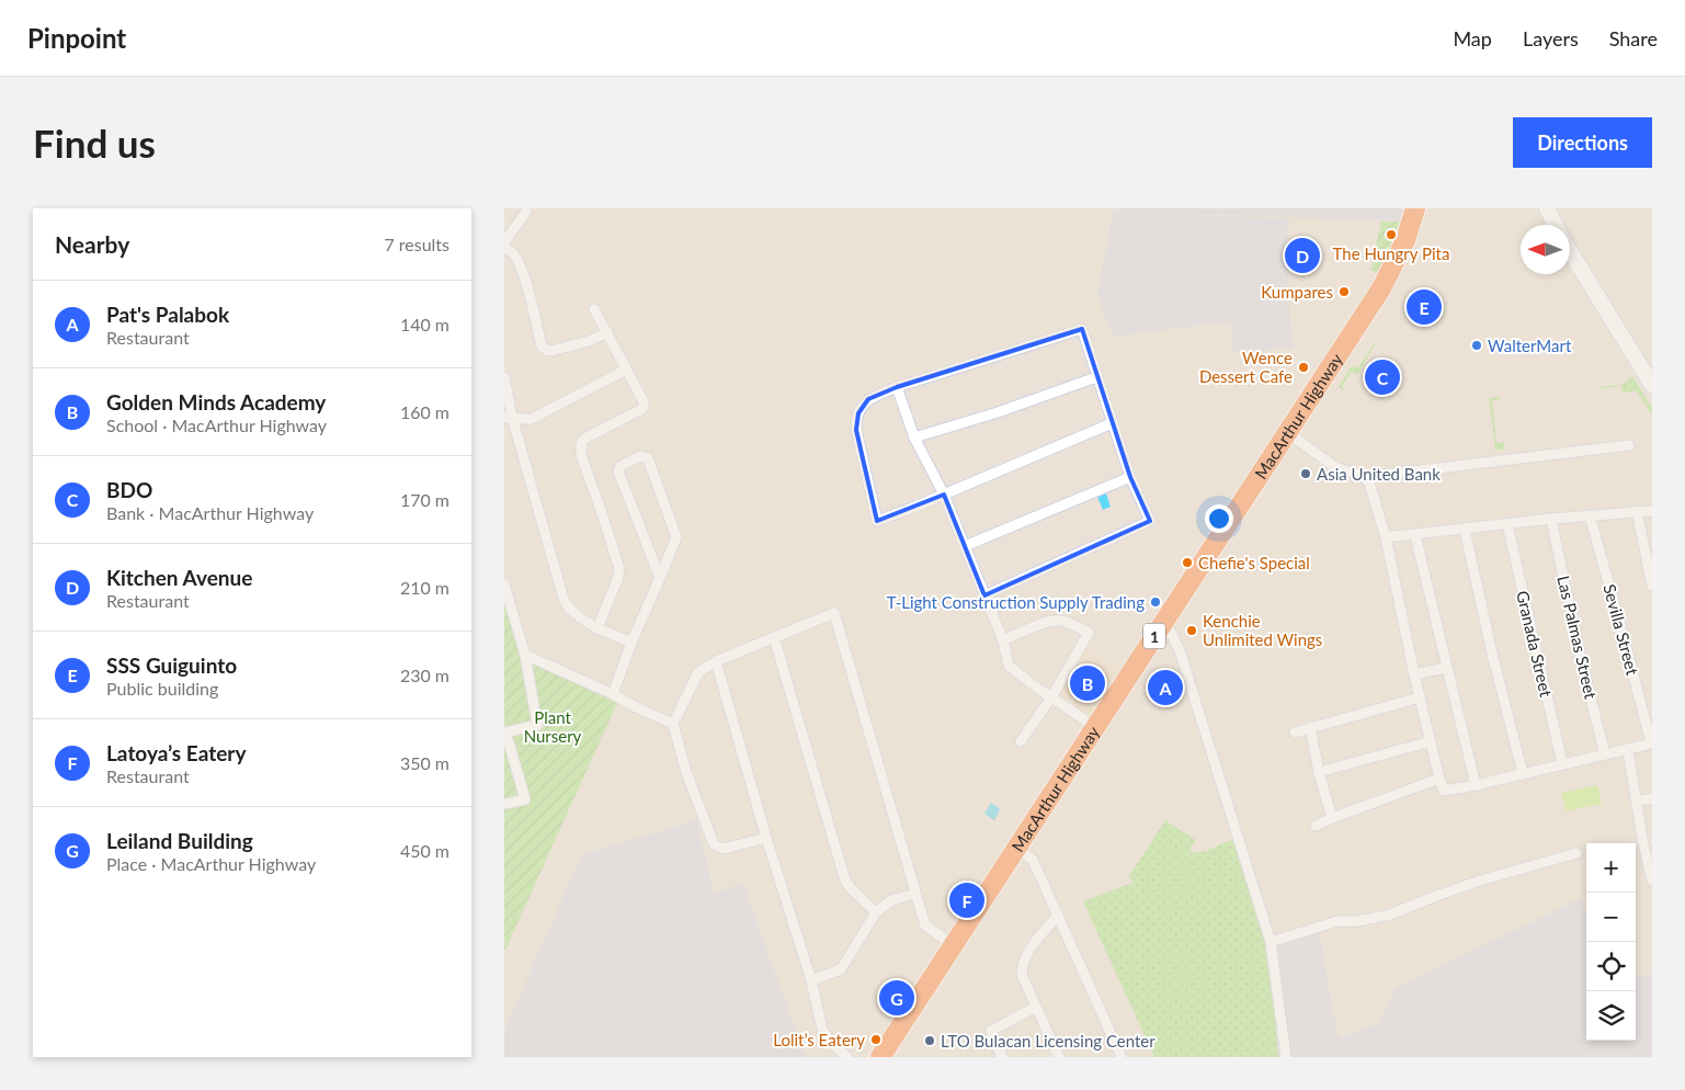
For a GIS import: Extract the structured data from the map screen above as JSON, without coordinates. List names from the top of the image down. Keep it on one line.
{"streets":{"highway":["MacArthur Highway","1"],"street":["Sevilla Street","Las Palmas Street","Granada Street"]},"parks":["Plant Nursery"],"places":["The Hungry Pita","Kumpares","WalterMart","Wence Dessert Cafe","Asia United Bank","Chefie's Special","T-Light Construction Supply Trading","Kenchie Unlimited Wings","Lolit’s Eatery","LTO Bulacan Licensing Center"],"north":"left","page":{"header":"Pinpoint","nav":["Map","Layers","Share"],"buttons":"Directions","title":"Find us","heading":["Nearby","7 results"],"pins":["D","E","C","B","A","F","G"],"list":[{"mark":"A","name":"Pat's Palabok","note":"Restaurant","value":"140 m"},{"mark":"B","name":"Golden Minds Academy","note":"School · MacArthur Highway","value":"160 m"},{"mark":"C","name":"BDO","note":"Bank · MacArthur Highway","value":"170 m"},{"mark":"D","name":"Kitchen Avenue","note":"Restaurant","value":"210 m"},{"mark":"E","name":"SSS Guiguinto","note":"Public building","value":"230 m"},{"mark":"F","name":"Latoya’s Eatery","note":"Restaurant","value":"350 m"},{"mark":"G","name":"Leiland Building","note":"Place · MacArthur Highway","value":"450 m"}],"map_buttons":["+","−"]}}
